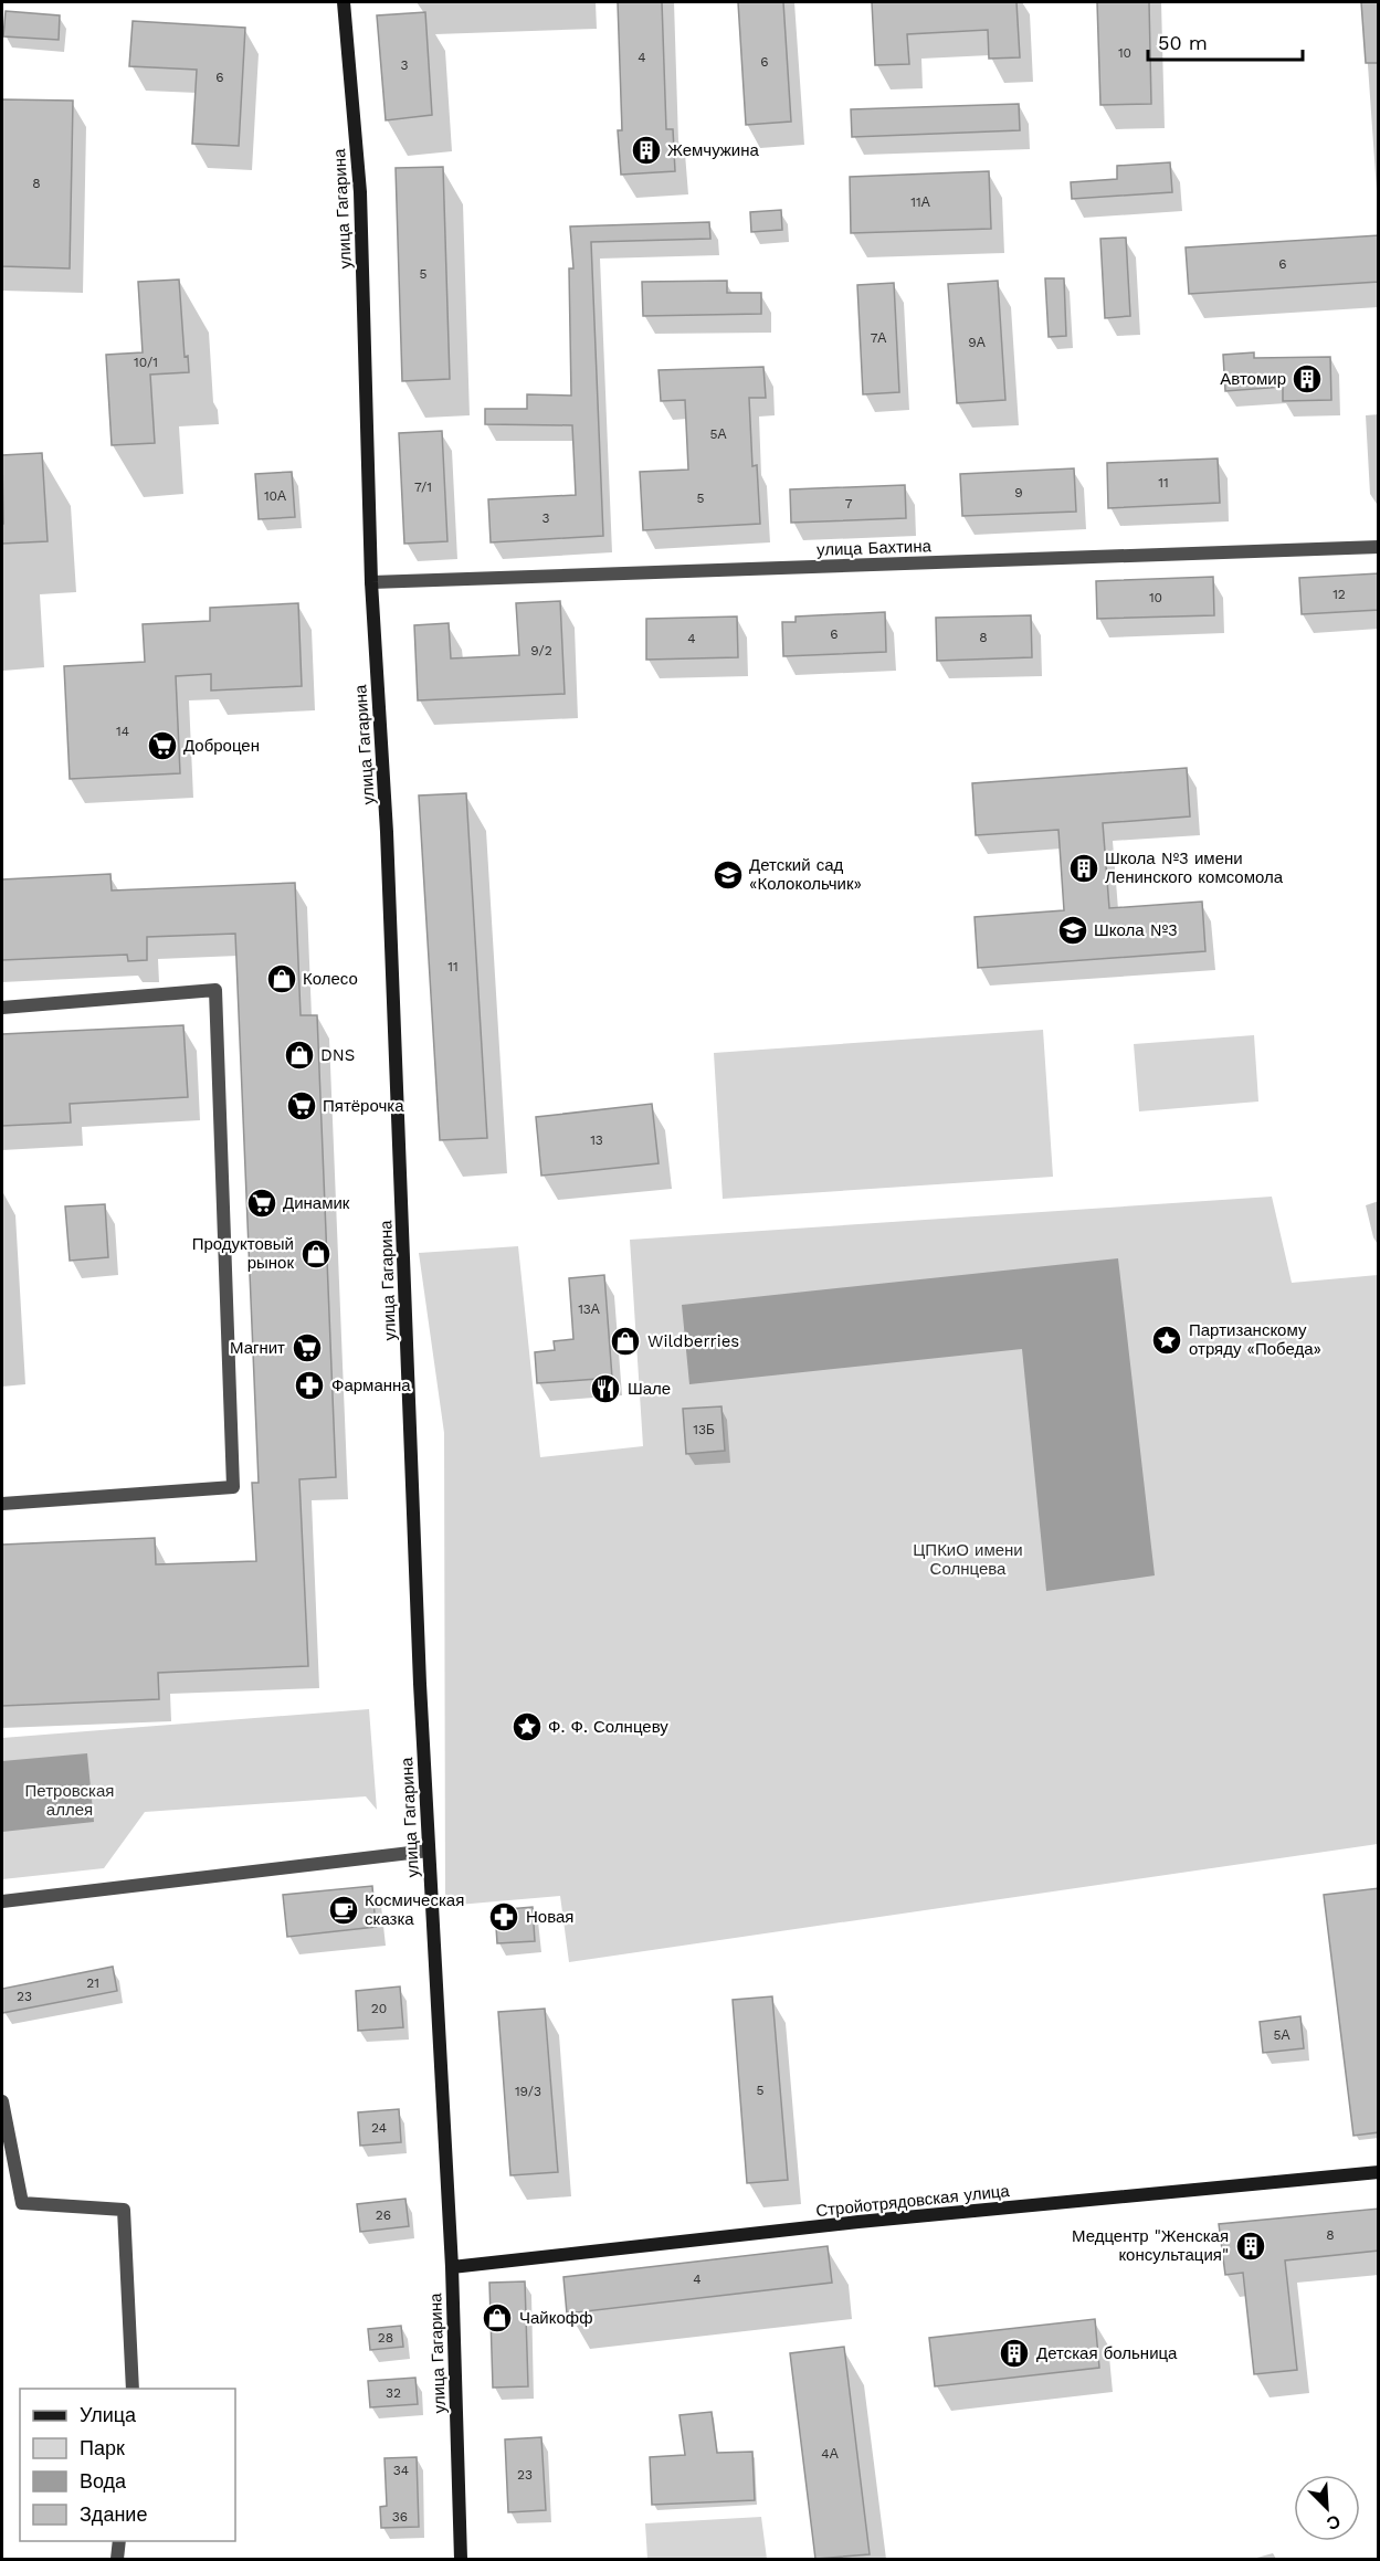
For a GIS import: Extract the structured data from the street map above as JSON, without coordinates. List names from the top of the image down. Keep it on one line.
{"streets":{"main road":["улица Гагарина","Стройотрядовская улица"],"street":["улица Бахтина"]},"crossings":[["улица Гагарина","улица Бахтина"],["улица Гагарина","Стройотрядовская улица"]],"parks":["ЦПКиО имени Солнцева","Петровская аллея"],"places":{"building":["Жемчужина","Автомир","Школа №3 имени Ленинского комсомола","Медцентр \"Женская консультация\"","Детская больница"],"supermarket":["Доброцен","Пятёрочка","Динамик","Магнит"],"school or university":["Детский сад «Колокольчик»","Школа №3"],"shop":["Колесо","DNS","Продуктовый рынок","Wildberries","Чайкофф"],"place":["Партизанскому отряду «Победа»","Ф. Ф. Солнцеву"],"pharmacy":["Фарманна","Новая"],"restaurant":["Шале"],"cafe":["Космическая сказка"]},"house_numbers":["10","4","6","3","6","8","11А","6","5","7А","9А","10/1","5А","11","7/1","9","10А","5","7","3","12","10","6","8","4","9/2","14","11","13","13А","13Б","21","23","20","5А","5","19/3","24","26","8","4","28","32","4А","34","23","36"],"legend":["Улица","Парк","Вода","Здание"],"scale_bar":"50 m","north":"bottom right"}
